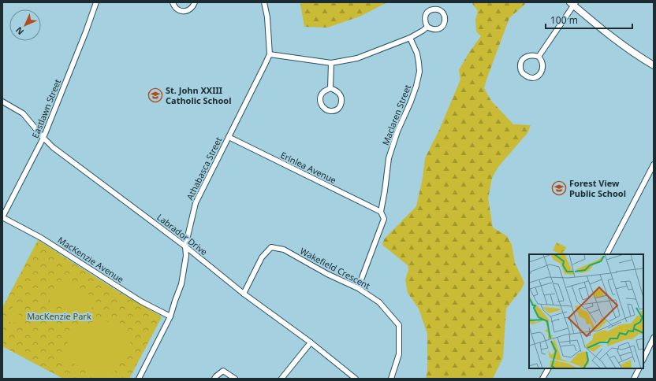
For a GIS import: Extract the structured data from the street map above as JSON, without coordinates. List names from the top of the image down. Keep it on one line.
{"streets":{"street":["Eastlawn Street","Maclaren Street","Erinlea Avenue","Athabasca Street","Labrador Drive","MacKenzie Avenue","Wakefield Crescent"]},"crossings":[["Eastlawn Street","Labrador Drive"],["Eastlawn Street","MacKenzie Avenue"],["Maclaren Street","Erinlea Avenue"],["Maclaren Street","Wakefield Crescent"],["Erinlea Avenue","Athabasca Street"],["Athabasca Street","Labrador Drive"],["Athabasca Street","MacKenzie Avenue"],["Labrador Drive","Wakefield Crescent"]],"parks":["MacKenzie Park"],"places":{"school or university":["St. John XXIII Catholic School","Forest View Public School"]},"scale_bar":"100 m","north":"bottom left"}
